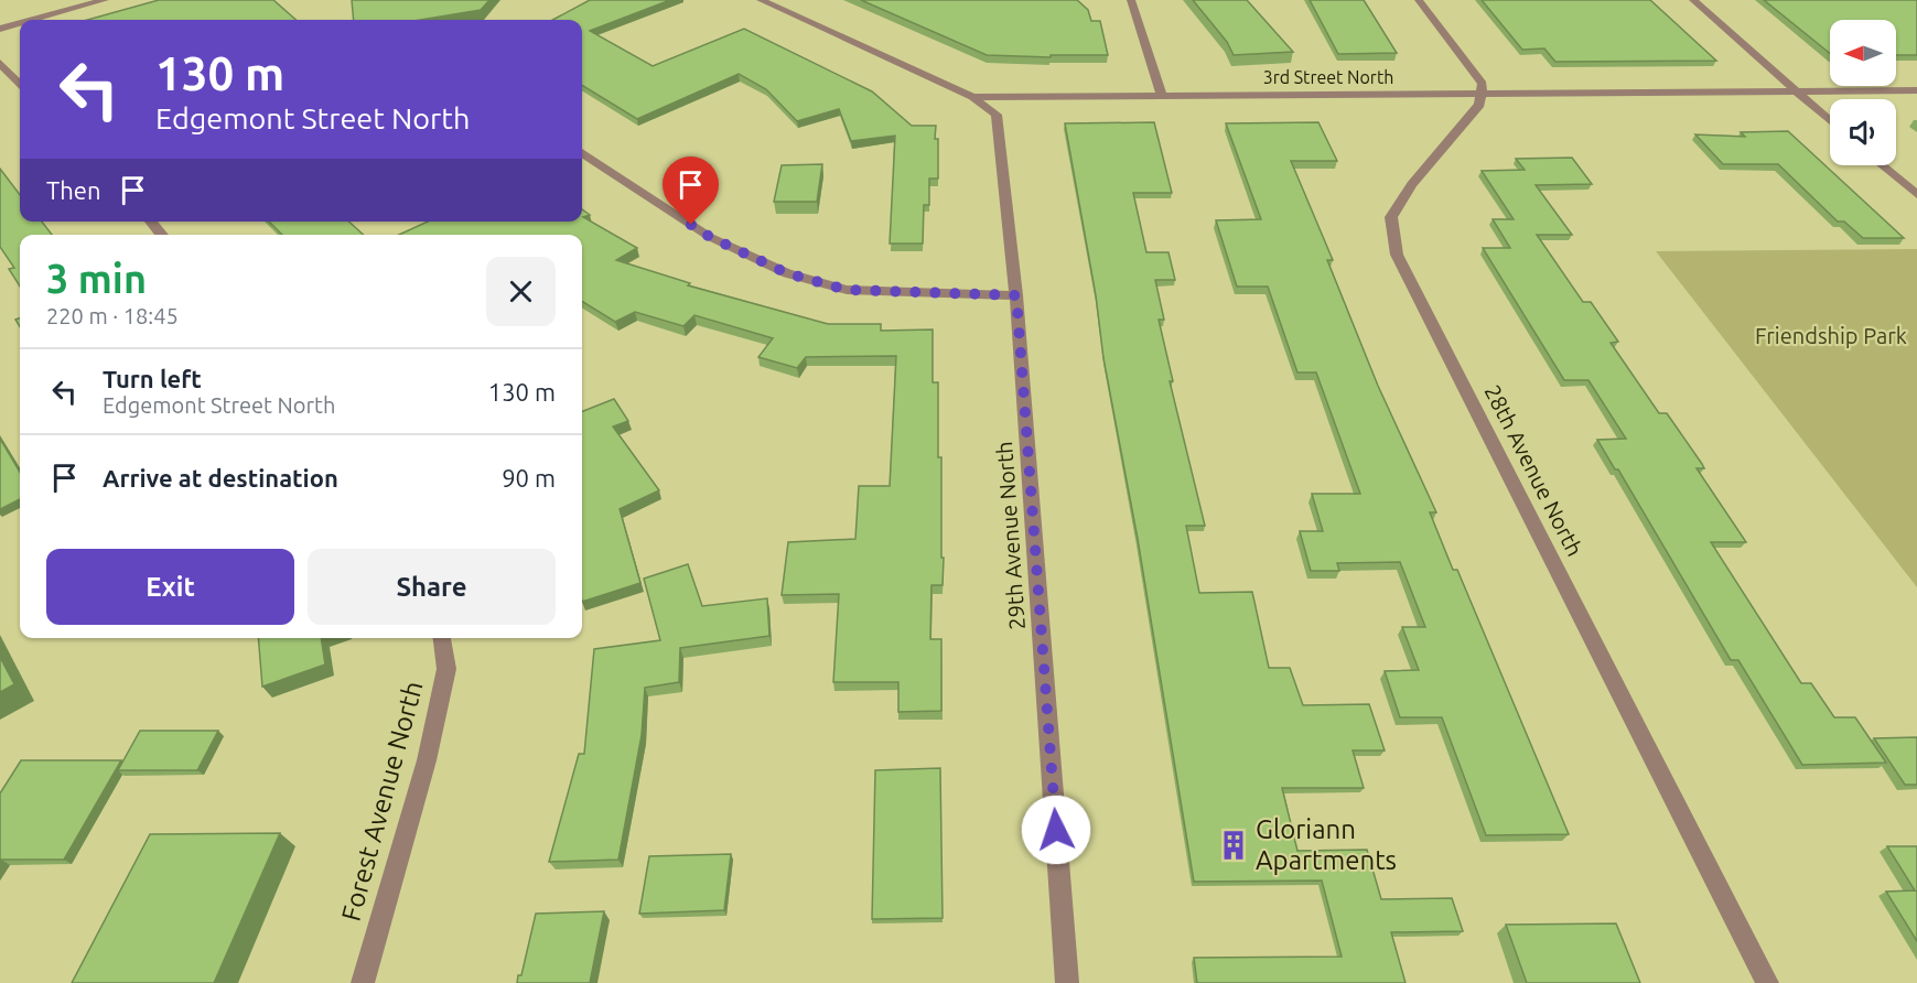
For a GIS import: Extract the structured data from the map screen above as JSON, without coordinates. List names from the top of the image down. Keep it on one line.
{"streets":{"street":["3rd Street North","28th Avenue North","29th Avenue North","Forest Avenue North"]},"crossings":[["3rd Street North","28th Avenue North"],["3rd Street North","29th Avenue North"]],"parks":["Friendship Park"],"places":{"building":["Gloriann Apartments"]},"north":"left","page":{"turn":["130 m","Edgemont Street North"],"then":"Then","heading":["3 min","220 m · 18:45"],"list":[{"name":"Turn left","note":"Edgemont Street North","value":"130 m"},{"name":"Arrive at destination","value":"90 m"}],"buttons":["Exit","Share"]}}
